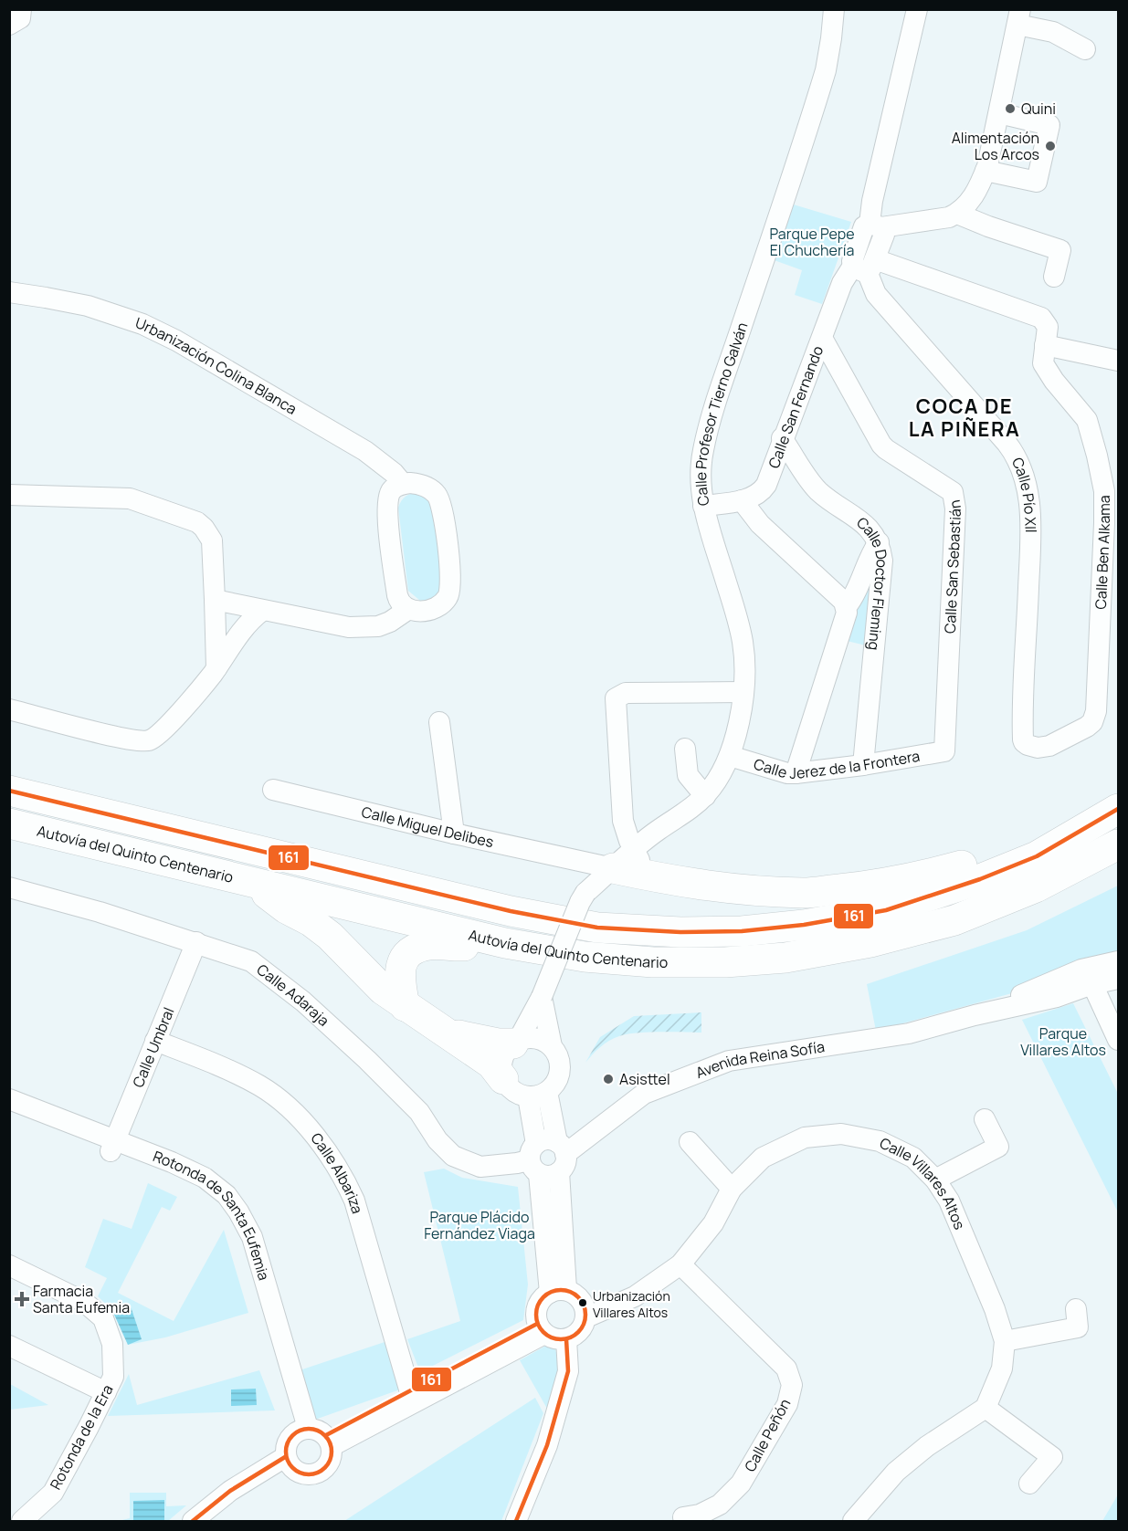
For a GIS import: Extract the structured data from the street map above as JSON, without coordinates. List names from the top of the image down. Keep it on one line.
{"streets":{"highway":["Autovía del Quinto Centenario"],"street":["Urbanización Colina Blanca","Calle San Fernando","Calle Profesor Tierno Galván","Calle Pío XII","Calle Ben Alkama","Calle San Sebastián","Calle Doctor Fleming","Calle Jerez de la Frontera","Calle Miguel Delibes","Calle Adaraja","Calle Umbral","Avenida Reina Sofía","Calle Albariza","Calle Villares Altos","Rotonda de Santa Eufemia","Calle Peñón","Rotonda de la Era"]},"crossings":[["Calle San Fernando","Calle Profesor Tierno Galván"],["Calle San Fernando","Calle Pío XII"],["Calle San Fernando","Calle Ben Alkama"],["Calle San Fernando","Calle San Sebastián"],["Calle San Fernando","Calle Doctor Fleming"],["Calle Profesor Tierno Galván","Calle Jerez de la Frontera"],["Calle Profesor Tierno Galván","Calle Miguel Delibes"],["Calle Pío XII","Calle Ben Alkama"],["Calle San Sebastián","Calle Jerez de la Frontera"],["Calle Doctor Fleming","Calle Jerez de la Frontera"],["Calle Adaraja","Calle Umbral"],["Calle Adaraja","Avenida Reina Sofía"],["Calle Umbral","Calle Albariza"],["Calle Umbral","Rotonda de Santa Eufemia"],["Calle Villares Altos","Calle Peñón"]],"districts":["COCA DE LA PIÑERA"],"parks":["Parque Pepe El Chuchería","Parque Villares Altos","Parque Plácido Fernández Viaga"],"places":{"other":["Quini","Alimentación Los Arcos","Asisttel","Urbanización Villares Altos"],"health":["Farmacia Santa Eufemia"]},"lines":["transit line 161"]}
